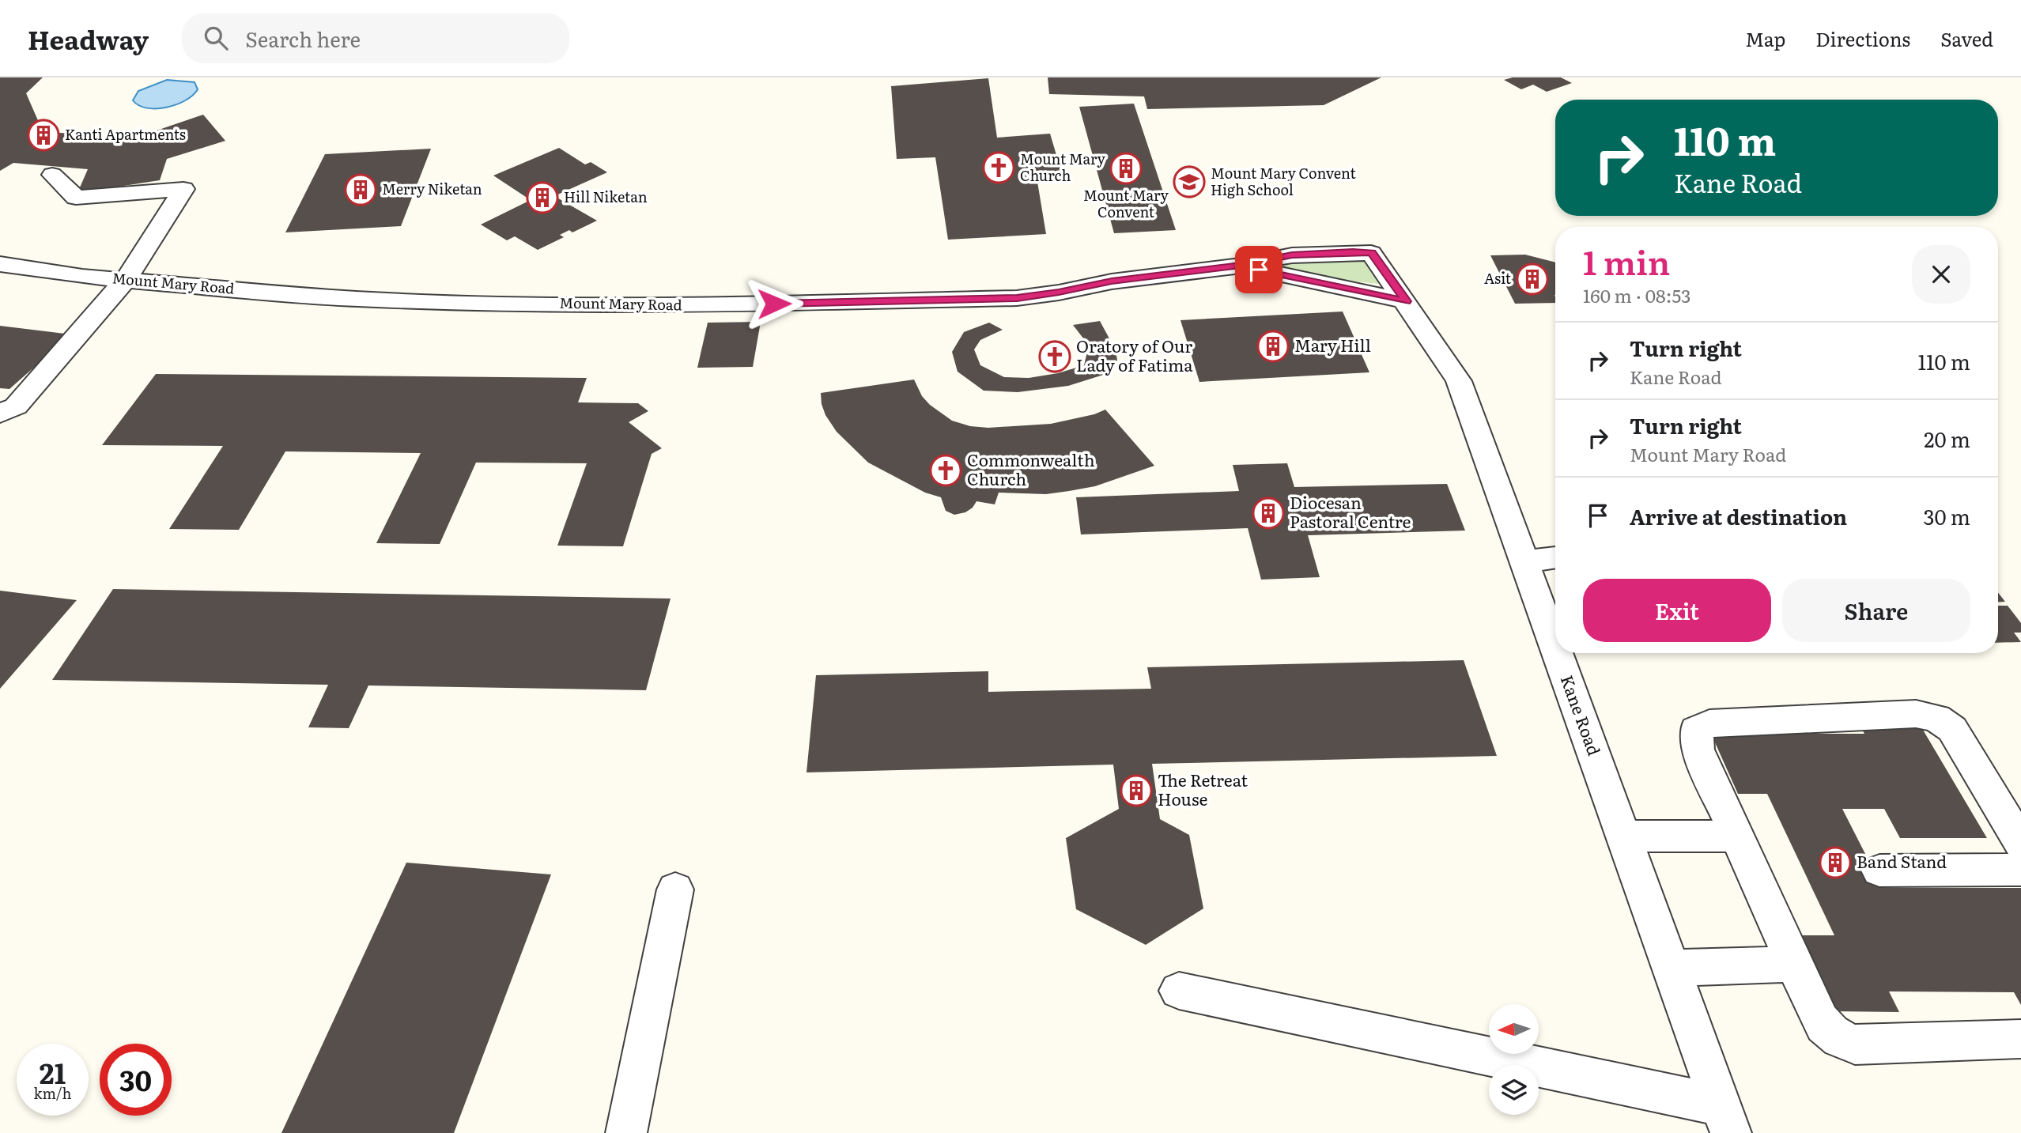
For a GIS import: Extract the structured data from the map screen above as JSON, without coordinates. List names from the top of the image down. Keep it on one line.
{"streets":{"street":["Mount Mary Road","Kane Road"]},"crossings":[["Mount Mary Road","Kane Road"]],"places":{"building":["Kanti Apartments","Mount Mary Convent","Merry Niketan","Hill Niketan","Asit","Mary Hill","Diocesan Pastoral Centre","The Retreat House","Band Stand"],"church":["Mount Mary Church","Oratory of Our Lady of Fatima","Commonwealth Church"],"school or university":["Mount Mary Convent High School"]},"north":"left","page":{"header":"Headway","search":"Search here","nav":["Map","Directions","Saved"],"turn":["110 m","Kane Road"],"heading":["1 min","160 m · 08:53"],"list":[{"name":"Turn right","note":"Kane Road","value":"110 m"},{"name":"Turn right","note":"Mount Mary Road","value":"20 m"},{"name":"Arrive at destination","value":"30 m"}],"buttons":["Exit","Share"],"speed":"21 km/h","limit":"30"}}
